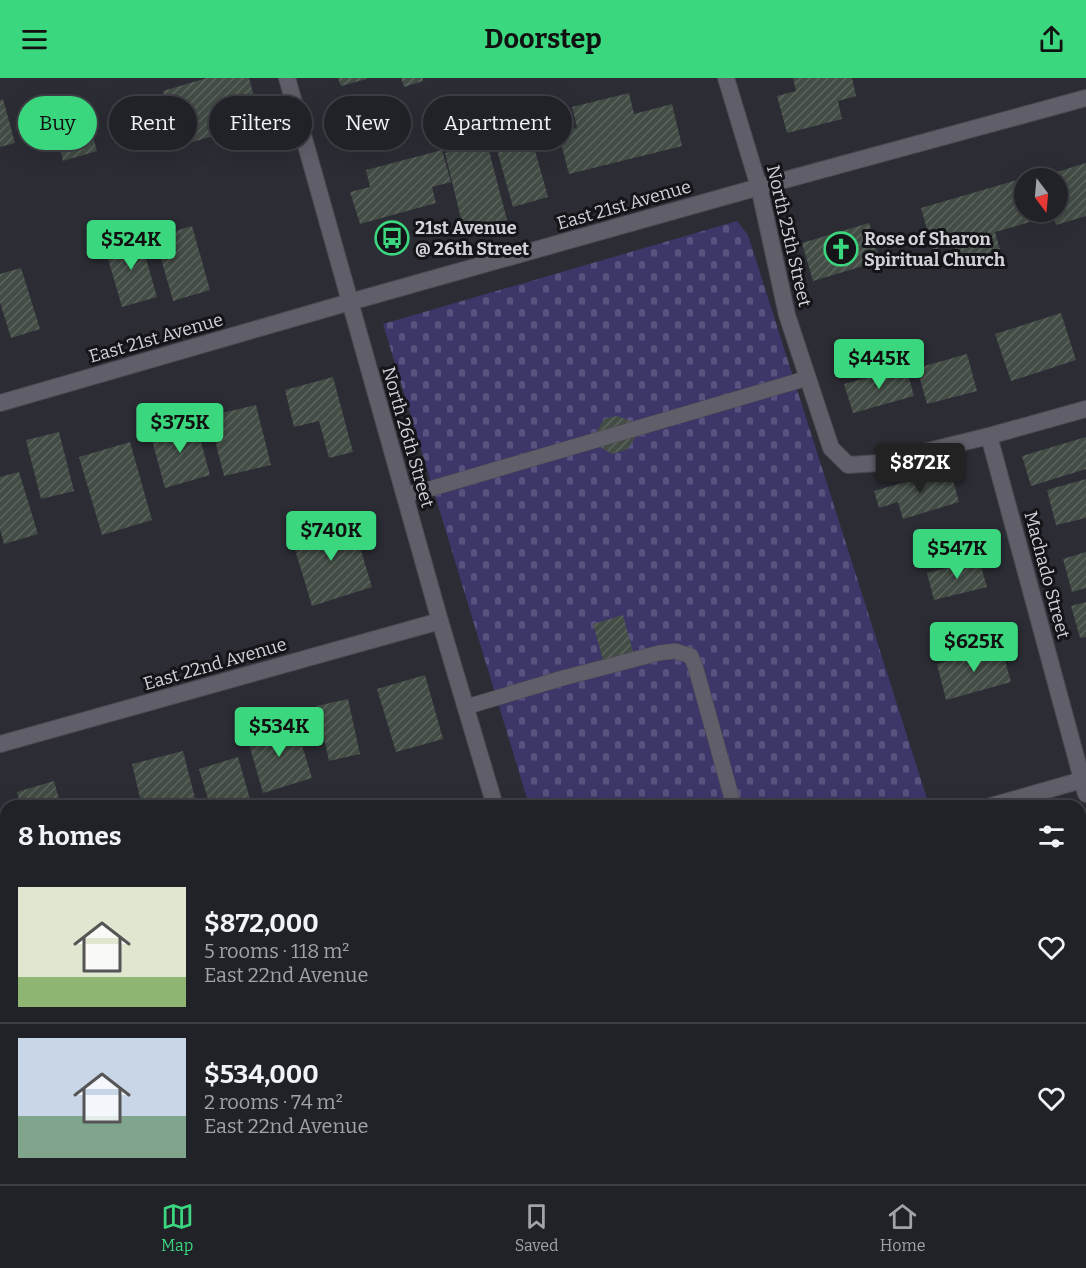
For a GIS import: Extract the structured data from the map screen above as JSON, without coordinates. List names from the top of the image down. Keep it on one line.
{"streets":{"street":["East 21st Avenue","North 25th Street","North 26th Street","Machado Street","East 22nd Avenue"]},"crossings":[["East 21st Avenue","North 25th Street"],["East 21st Avenue","North 26th Street"],["North 25th Street","Machado Street"],["North 26th Street","East 22nd Avenue"]],"places":{"bus stop":["21st Avenue @ 26th Street"],"church":["Rose of Sharon Spiritual Church"]},"north":"bottom","page":{"header":"Doorstep","chip":["Buy","Rent","Filters","New","Apartment"],"price":["$524K","$445K","$375K","$872K","$740K","$547K","$625K","$534K"],"heading":"8 homes","list":[{"name":"$872,000","note":"5 rooms · 118 m² · East 22nd Avenue"},{"name":"$534,000","note":"2 rooms · 74 m² · East 22nd Avenue"}],"tabs":["Map","Saved","Home"]}}
